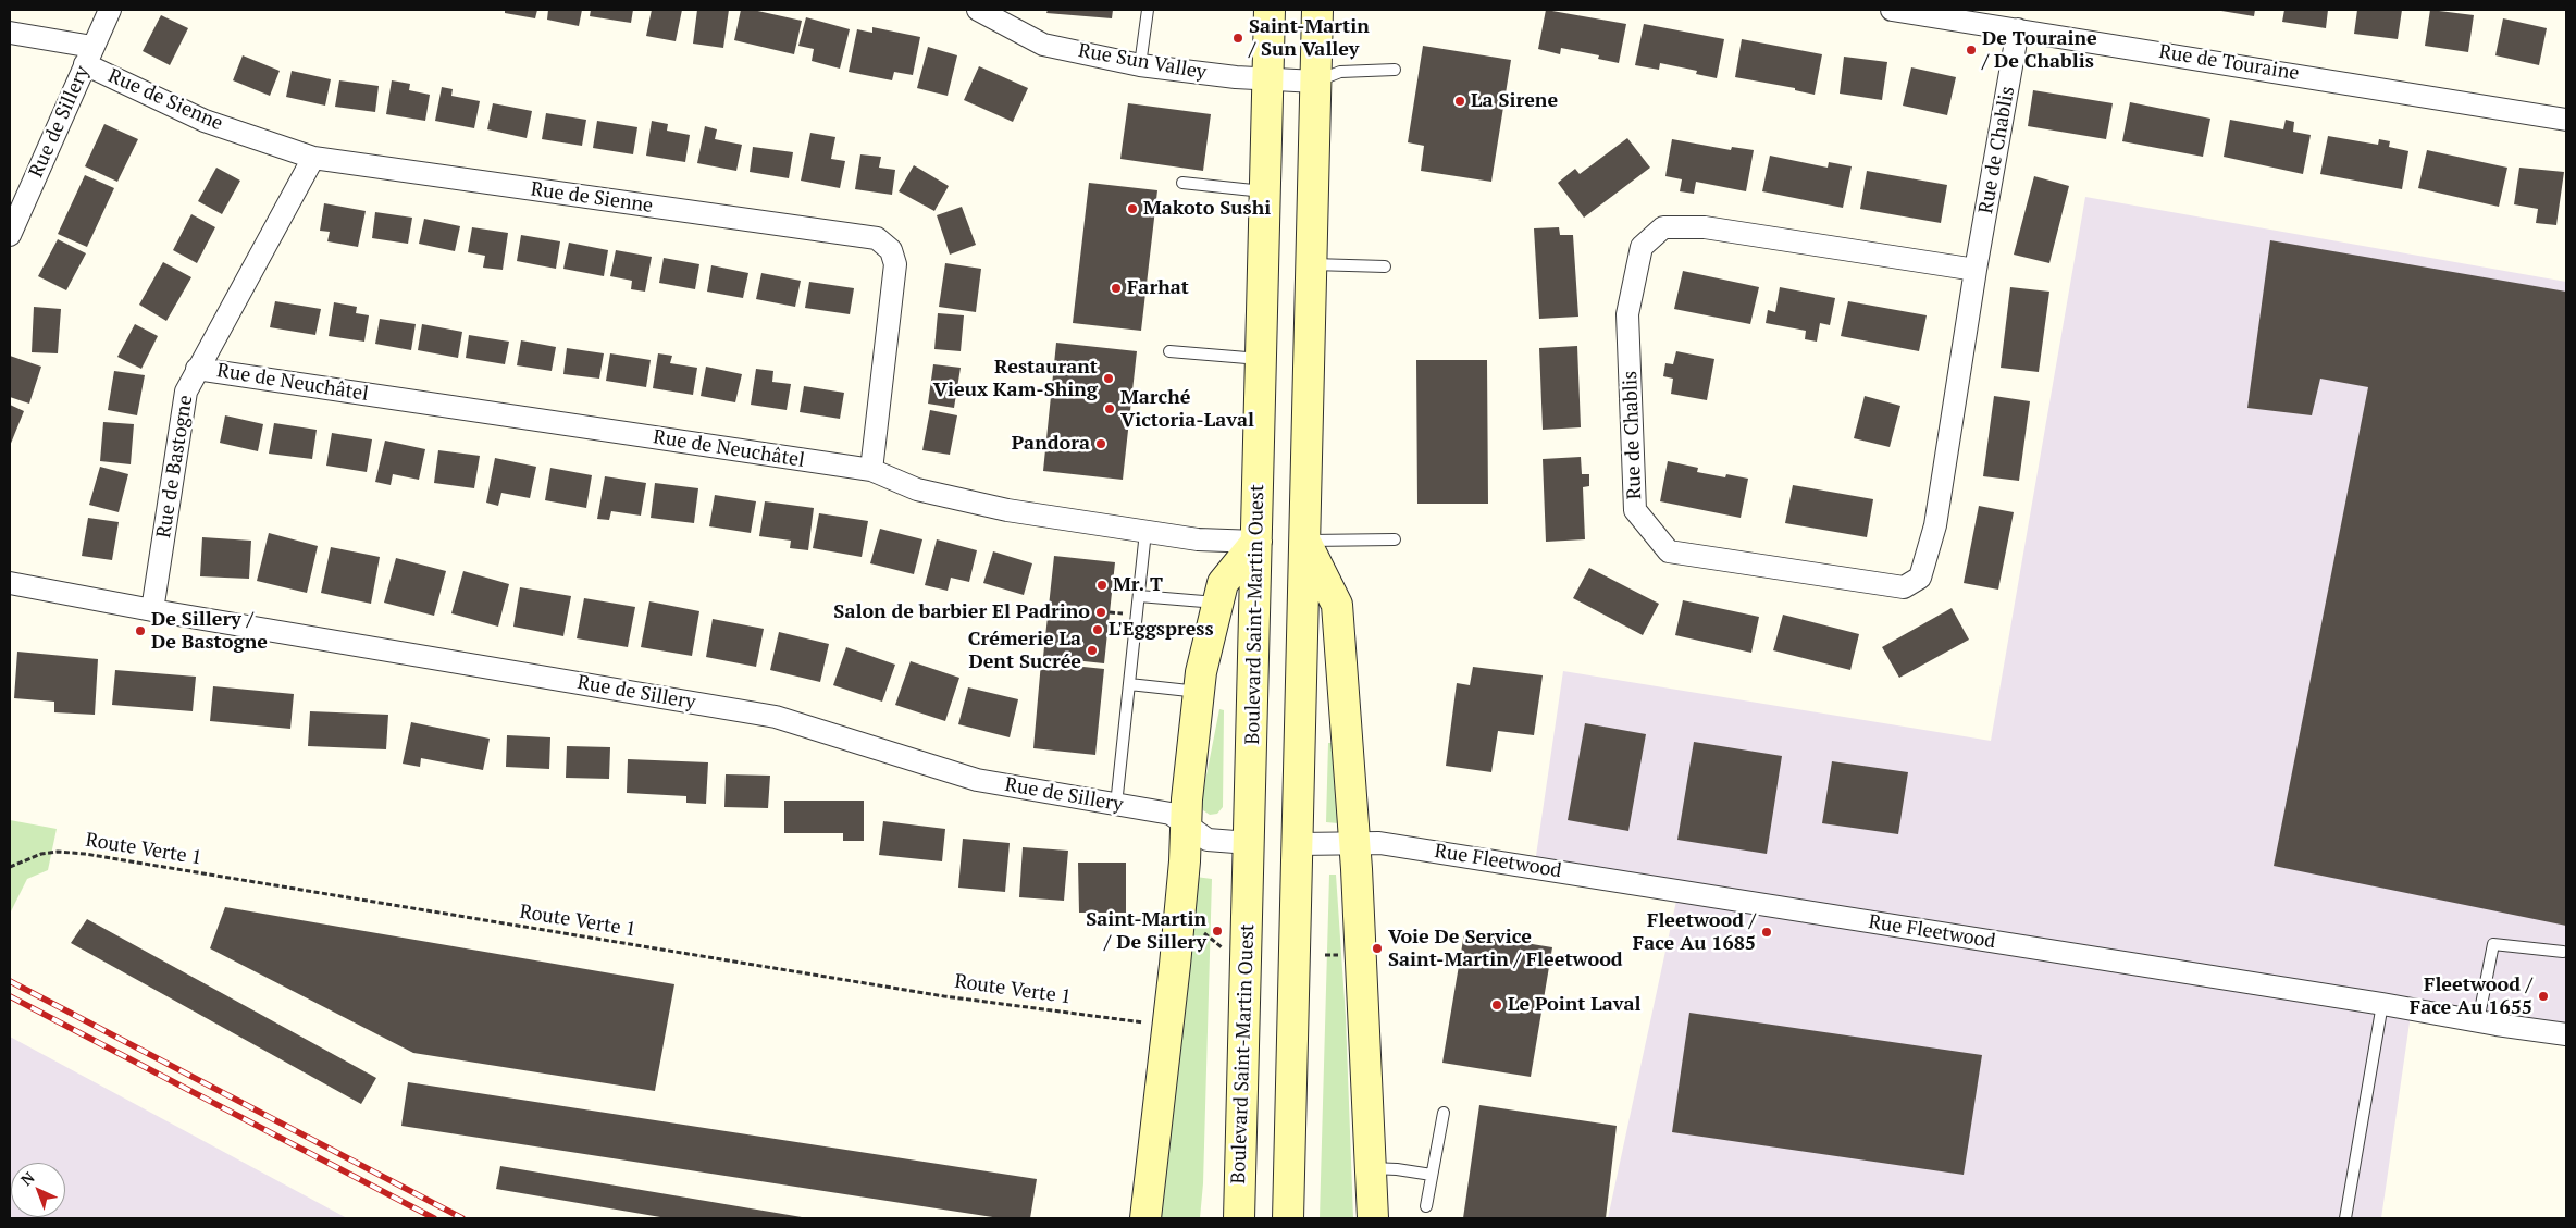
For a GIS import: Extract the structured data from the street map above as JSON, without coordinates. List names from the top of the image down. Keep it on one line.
{"streets":{"main road":["Boulevard Saint-Martin Ouest"],"street":["Rue Sun Valley","Rue de Touraine","Rue de Sienne","Rue de Sillery","Rue de Chablis","Rue de Neuchâtel","Rue de Bastogne","Rue Fleetwood"],"path":["Route Verte 1"]},"crossings":[["Rue Sun Valley","Boulevard Saint-Martin Ouest"],["Rue de Touraine","Rue de Chablis"],["Rue de Sienne","Rue de Sillery"],["Rue de Sienne","Rue de Neuchâtel"],["Rue de Sienne","Rue de Bastogne"],["Rue de Sillery","Rue de Bastogne"],["Rue de Sillery","Boulevard Saint-Martin Ouest"],["Rue de Neuchâtel","Rue de Bastogne"],["Rue de Neuchâtel","Boulevard Saint-Martin Ouest"]],"places":["Saint-Martin / Sun Valley","De Touraine / De Chablis","La Sirene","Makoto Sushi","Farhat","Restaurant Vieux Kam-Shing","Marché Victoria-Laval","Pandora","Mr. T","Salon de barbier El Padrino","L'Eggspress","De Sillery / De Bastogne","Crémerie La Dent Sucrée","Saint-Martin / De Sillery","Fleetwood / Face Au 1685","Voie De Service Saint-Martin / Fleetwood","Fleetwood / Face Au 1655","Le Point Laval"],"north":"top left"}
